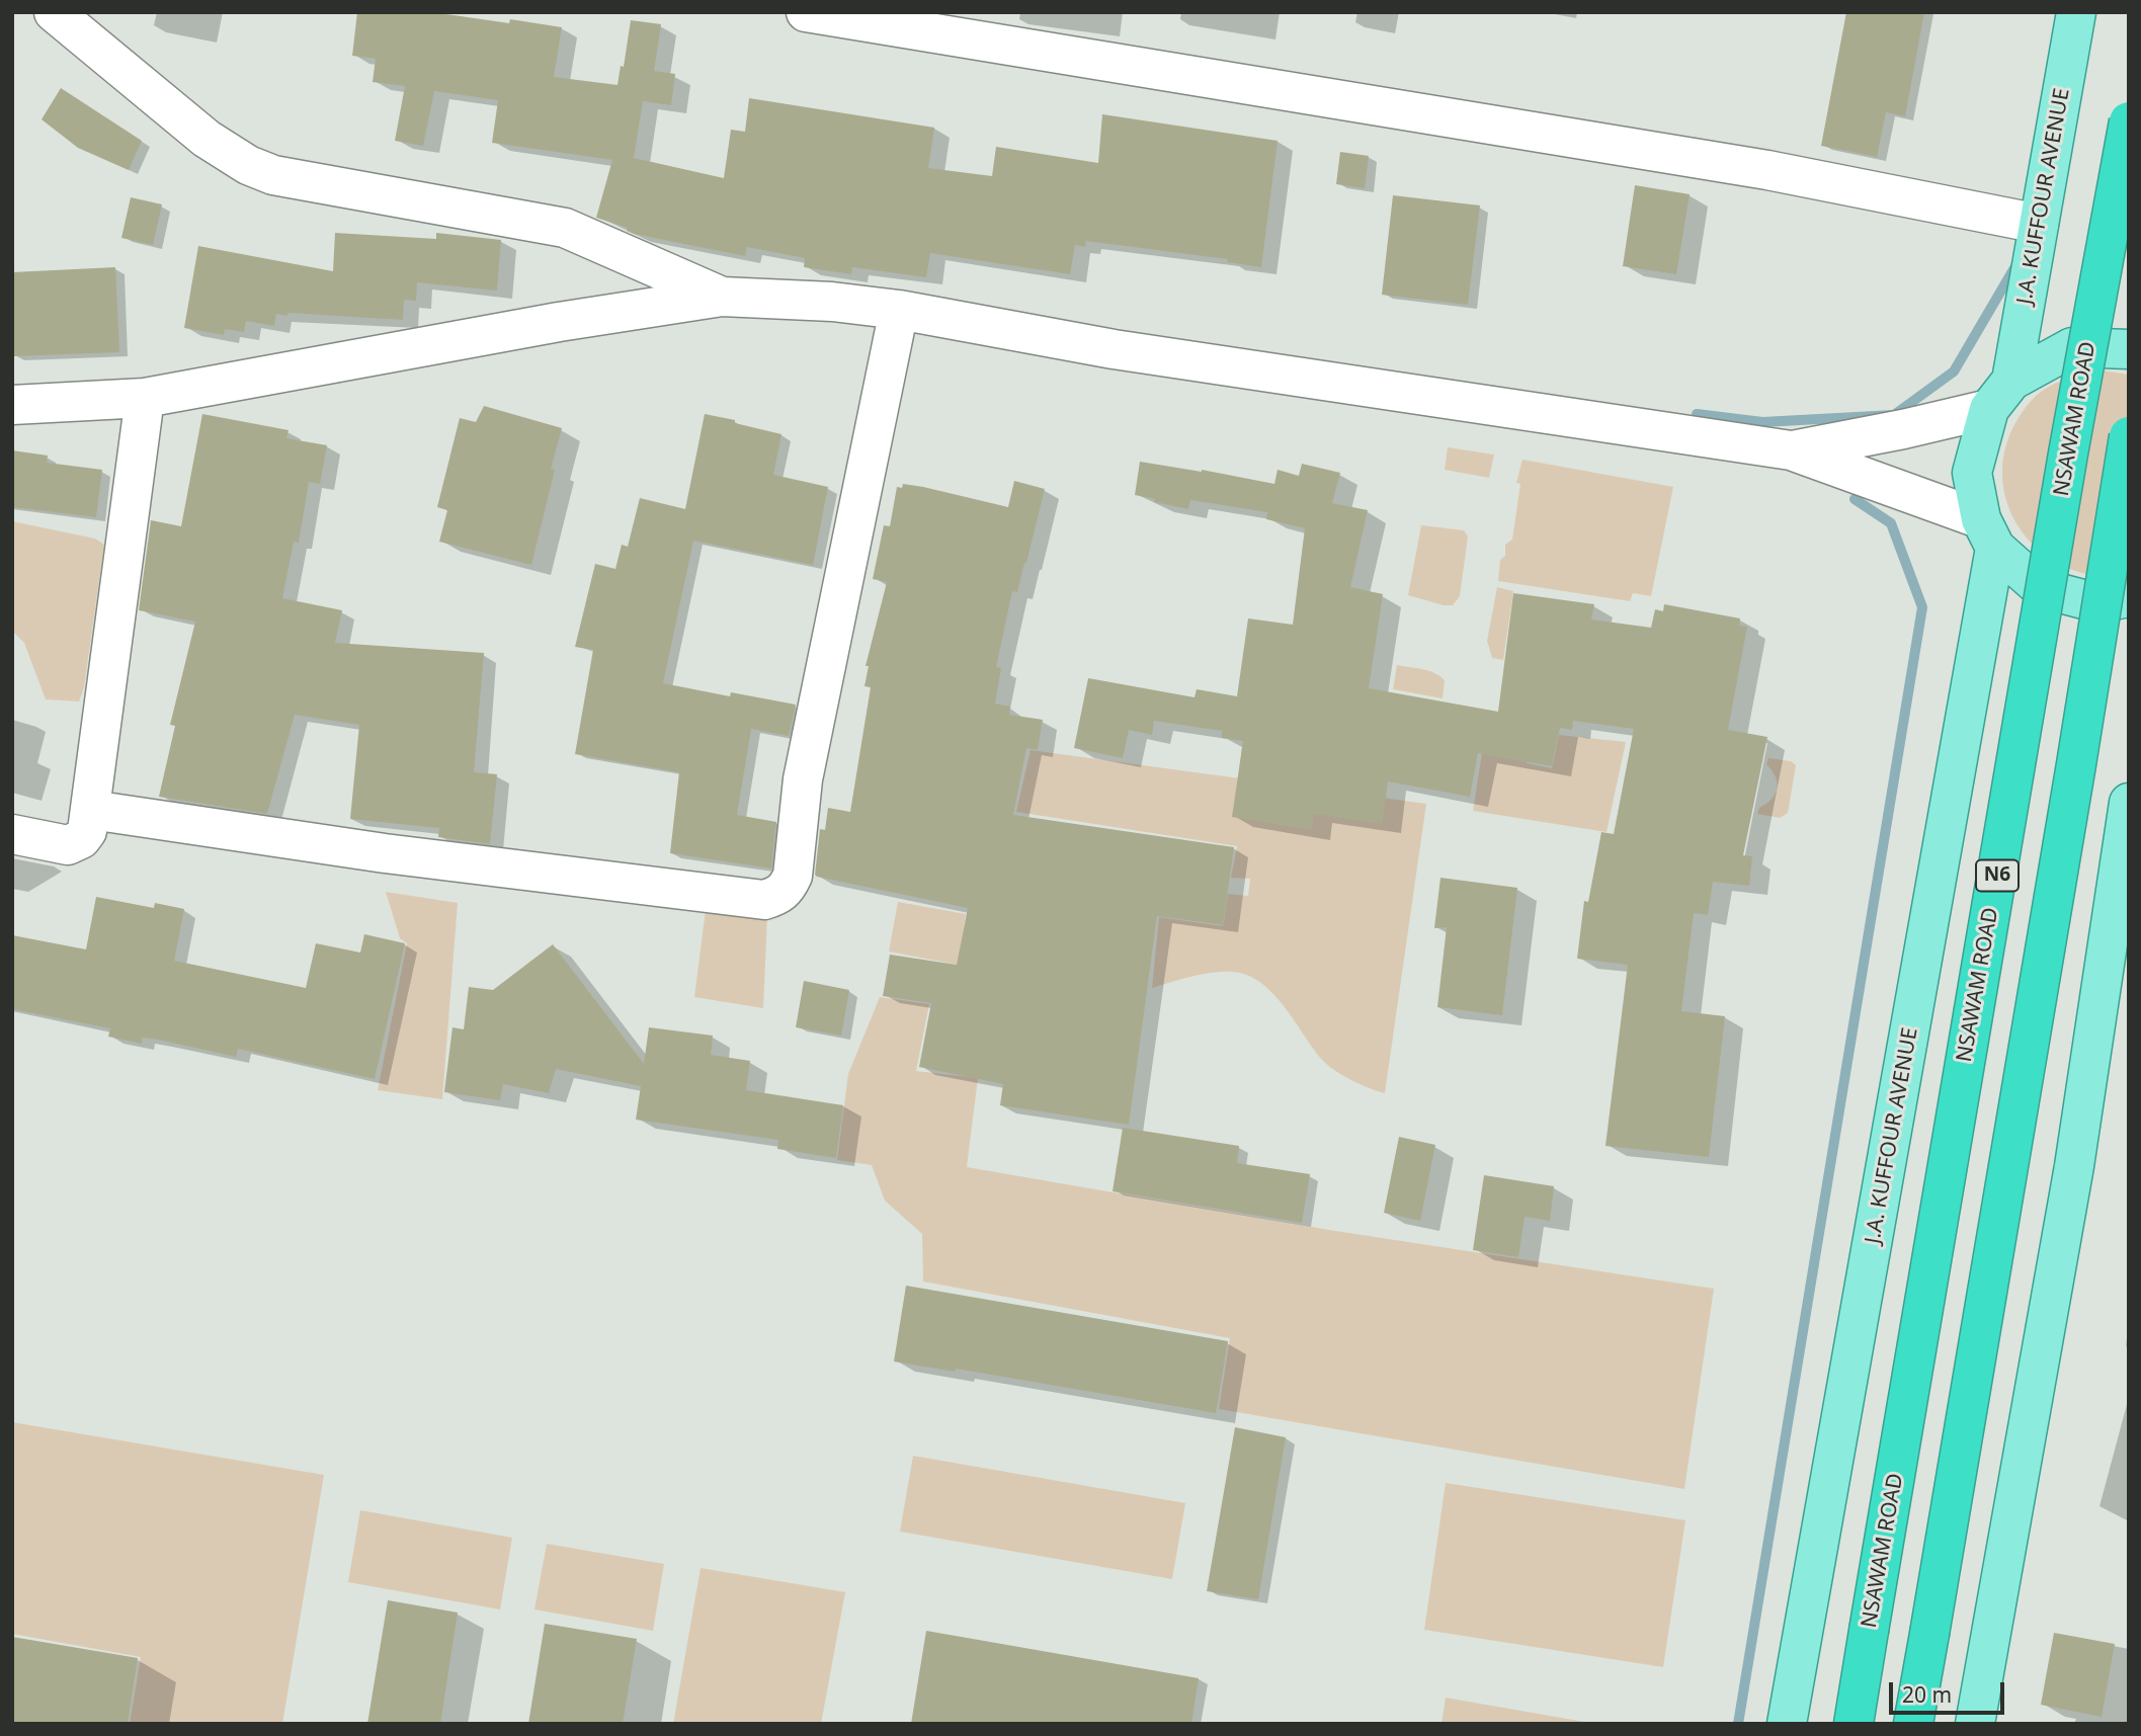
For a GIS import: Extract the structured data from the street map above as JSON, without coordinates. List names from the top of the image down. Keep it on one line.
{"streets":{"highway":["NSAWAM ROAD","N6"],"main road":["J.A. KUFFOUR AVENUE"]},"scale_bar":"20 m"}
